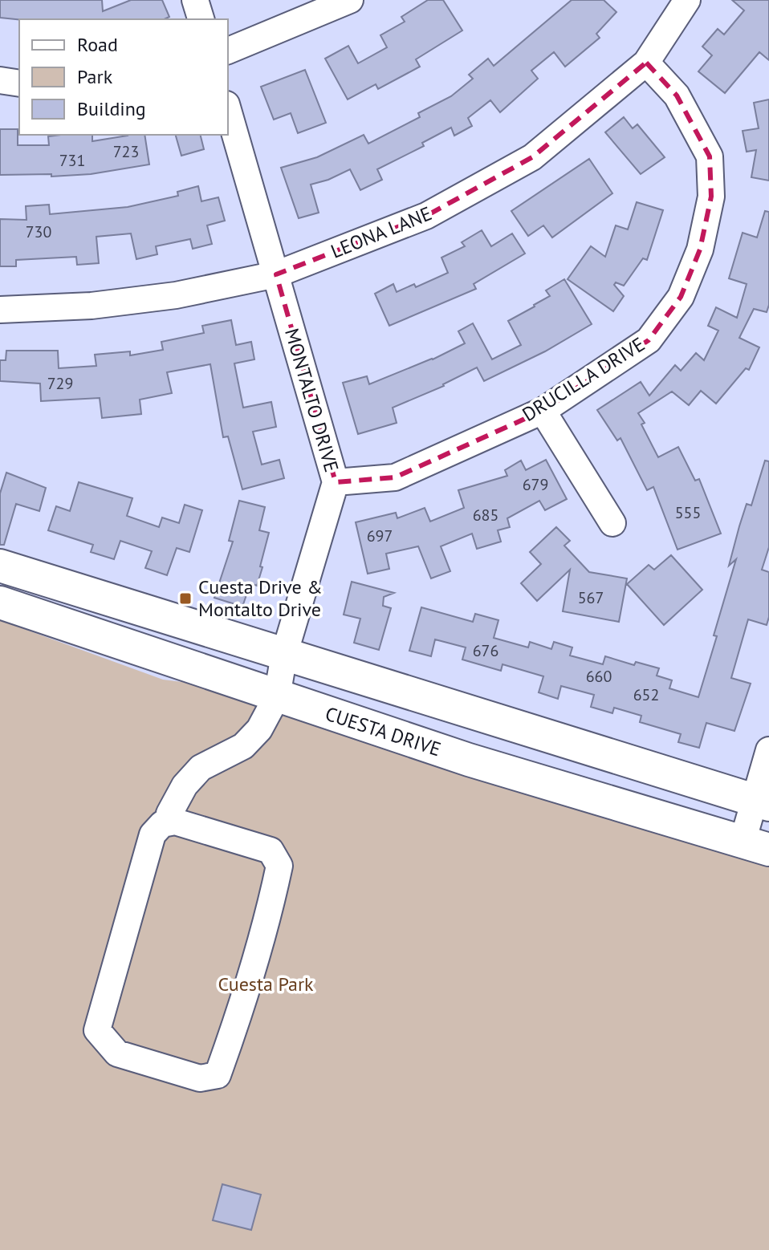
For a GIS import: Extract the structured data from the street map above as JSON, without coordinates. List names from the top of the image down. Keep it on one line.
{"streets":{"main road":["CUESTA DRIVE"],"street":["LEONA LANE","DRUCILLA DRIVE","MONTALTO DRIVE"]},"crossings":[["LEONA LANE","DRUCILLA DRIVE"],["LEONA LANE","MONTALTO DRIVE"],["DRUCILLA DRIVE","MONTALTO DRIVE"],["MONTALTO DRIVE","CUESTA DRIVE"]],"parks":["Cuesta Park"],"places":{"transit":["Cuesta Drive & Montalto Drive"]},"house_numbers":["723","731","730","729","679","555","685","697","567","676","660","652"],"legend":["Road","Park","Building"]}
